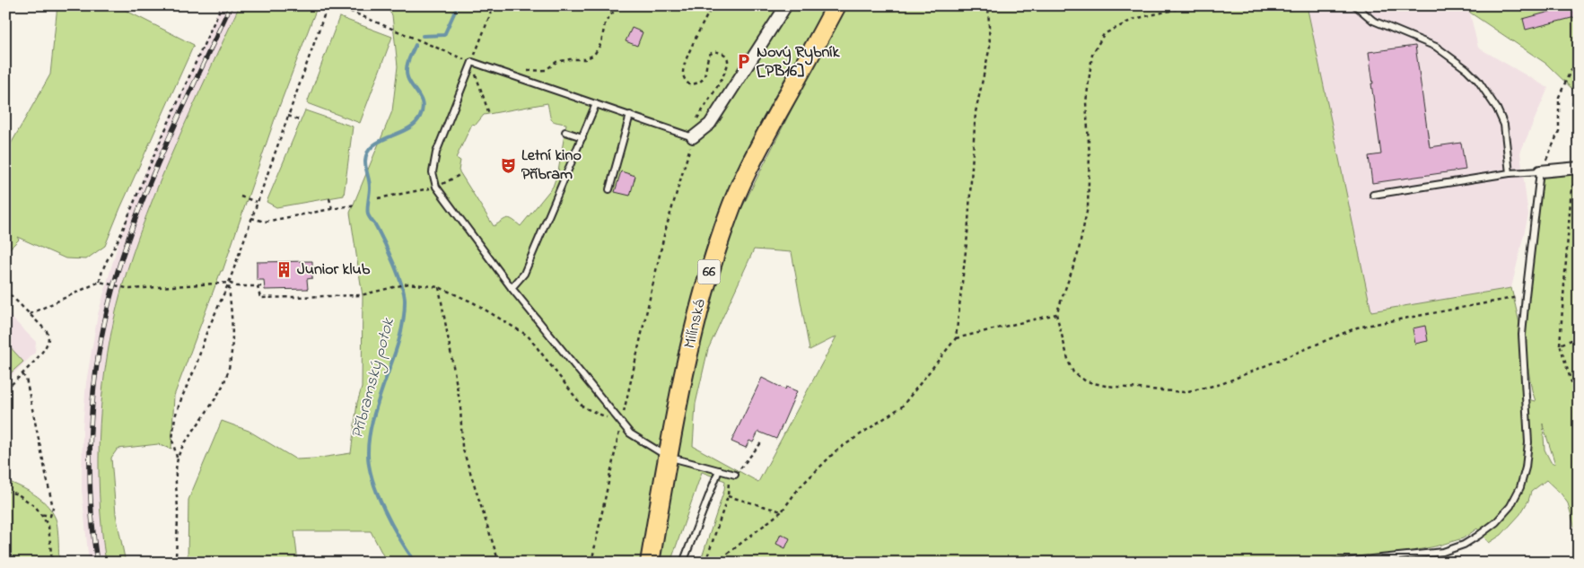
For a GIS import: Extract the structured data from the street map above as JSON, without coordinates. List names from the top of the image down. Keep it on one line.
{"streets":{"main road":["66","Milínská"]},"water":["Příbramský potok"],"places":{"parking":["Nový Rybník [PB16]"],"theatre":["Letní kino Příbram"],"building":["Junior klub"]}}
